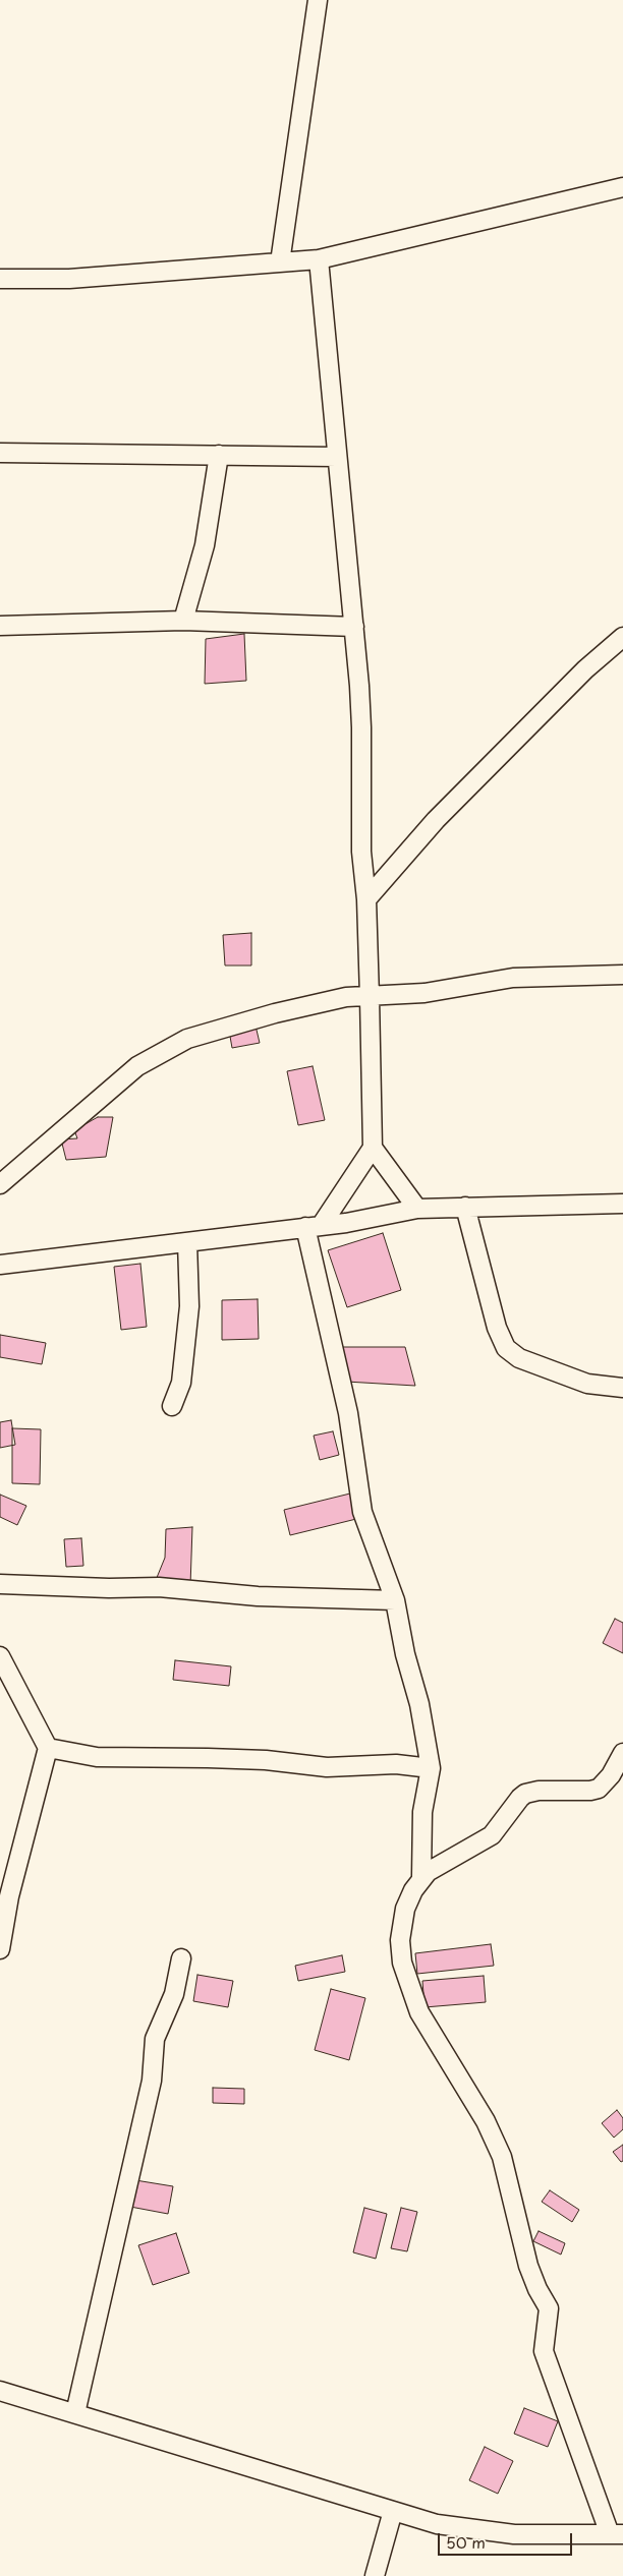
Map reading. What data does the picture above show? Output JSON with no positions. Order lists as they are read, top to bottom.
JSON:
{
  "scale_bar": "50 m"
}
